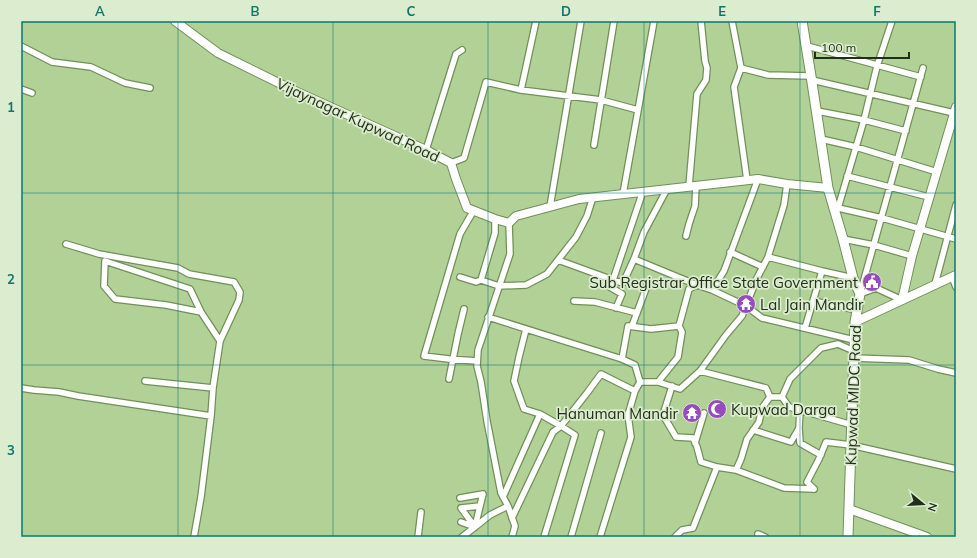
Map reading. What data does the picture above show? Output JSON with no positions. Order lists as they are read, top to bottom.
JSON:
{
  "streets": {
    "main road": ["Kupwad MIDC Road"],
    "street": ["Vijaynagar Kupwad Road"]
  },
  "places": {
    "public building": ["Sub Registrar Office State Government"],
    "temple": ["Lal Jain Mandir", "Hanuman Mandir"],
    "mosque": ["Kupwad Darga"]
  },
  "scale_bar": "100 m",
  "north": "right",
  "grid": {
    "columns": [
      "A",
      "B",
      "C",
      "D",
      "E",
      "F"
    ],
    "rows": ["1", "2", "3"]
  }
}
